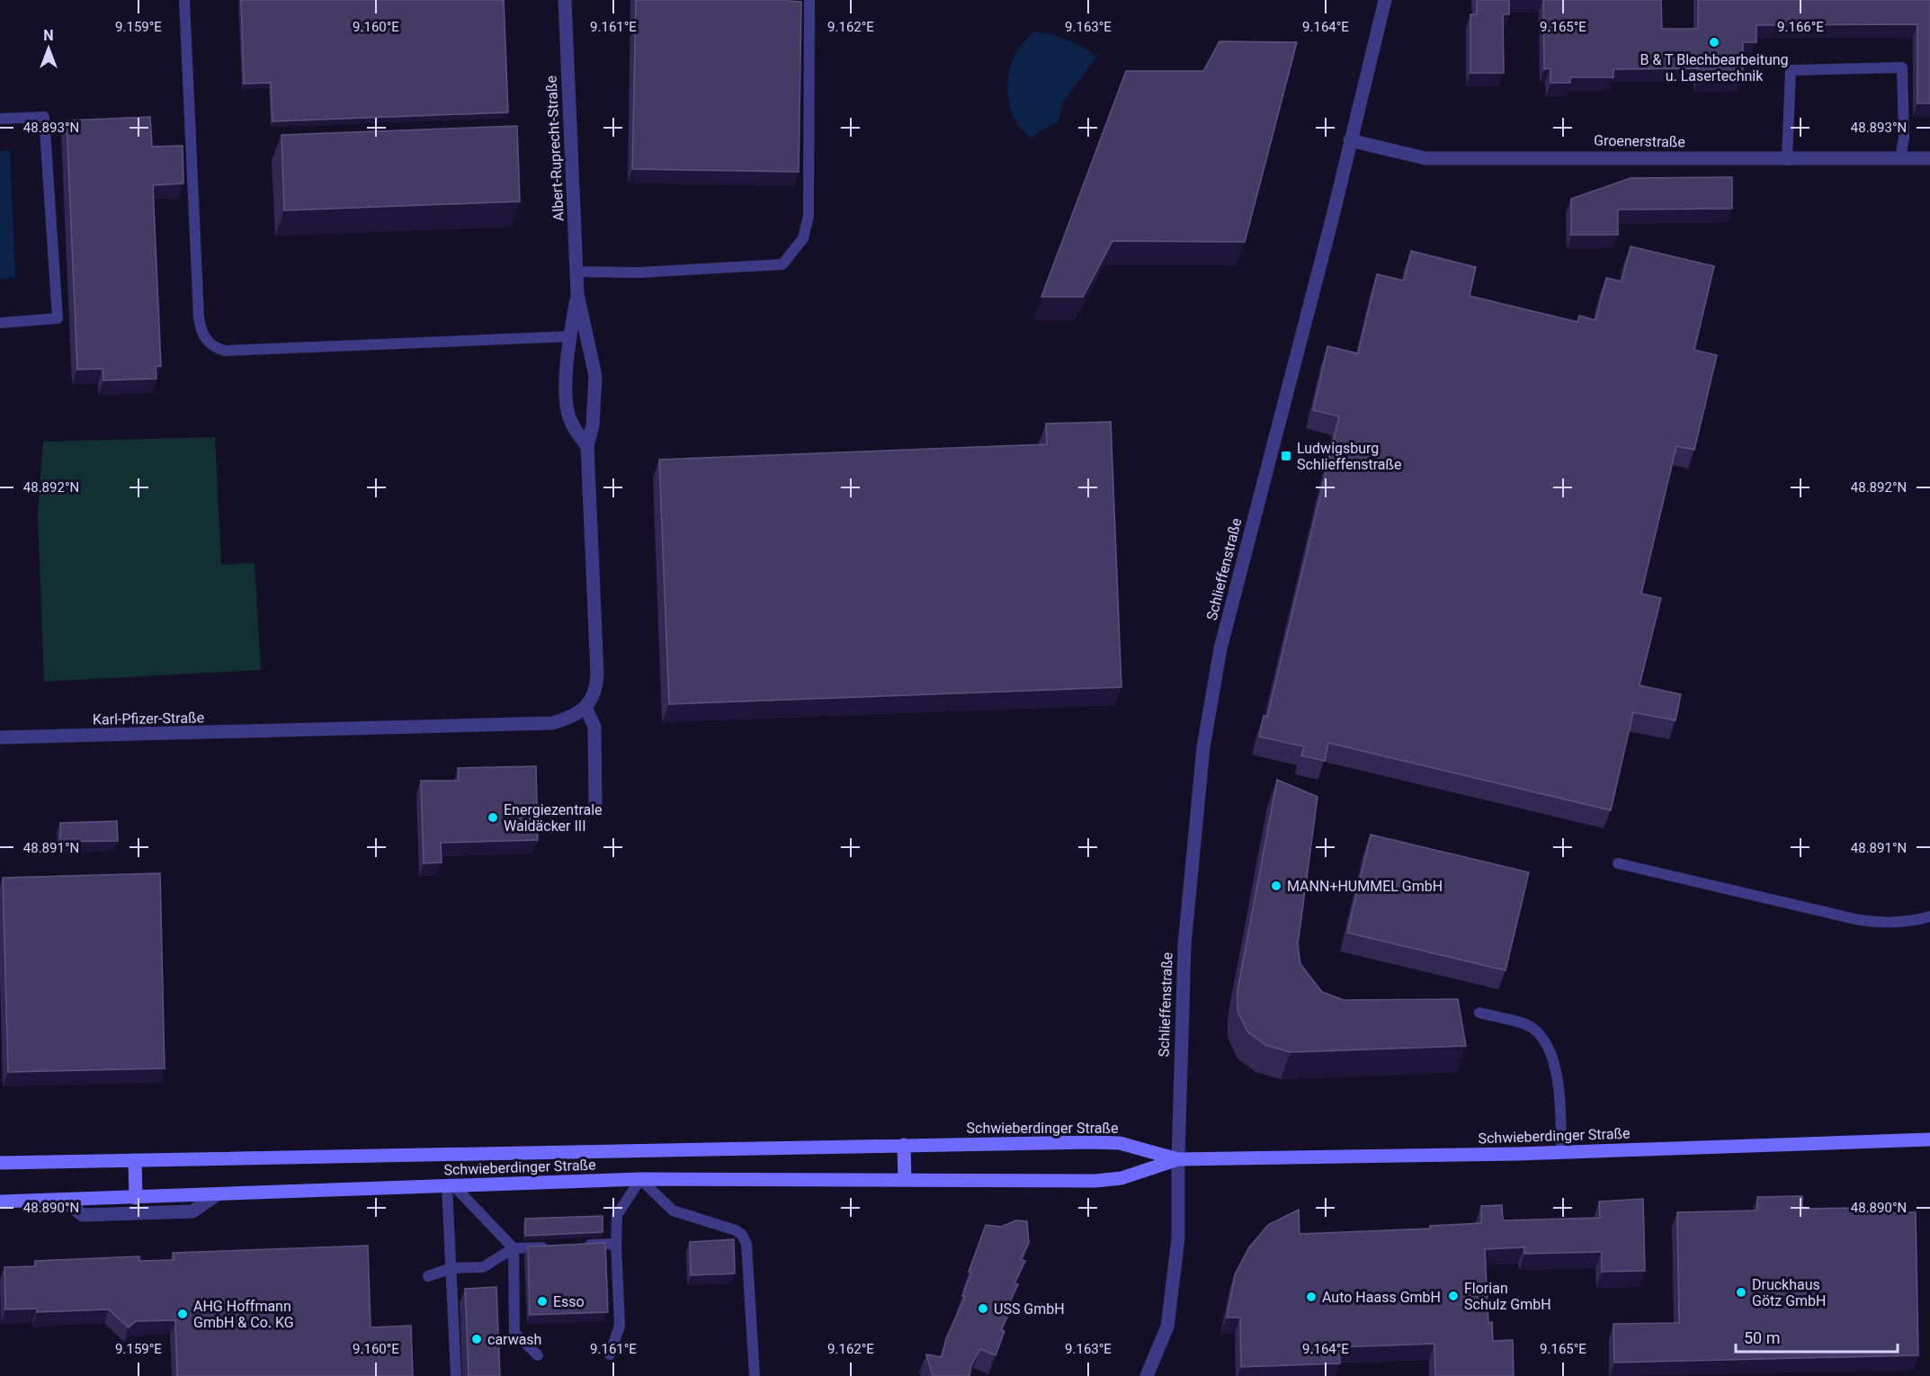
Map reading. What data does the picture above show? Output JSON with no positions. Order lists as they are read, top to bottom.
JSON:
{
  "streets": {
    "main road": ["Schwieberdinger Straße"],
    "street": [
      "Groenerstraße",
      "Albert-Ruprecht-Straße",
      "Schlieffenstraße",
      "Karl-Pfizer-Straße"
    ]
  },
  "crossings": [
    ["Groenerstraße", "Schlieffenstraße"],
    ["Schlieffenstraße", "Schwieberdinger Straße"]
  ],
  "places": {
    "other": [
      "B & T Blechbearbeitung u. Lasertechnik",
      "Energiezentrale Waldäcker III",
      "MANN+HUMMEL GmbH",
      "Druckhaus Götz GmbH",
      "Florian Schulz GmbH",
      "Auto Haass GmbH",
      "Esso",
      "USS GmbH",
      "AHG Hoffmann GmbH & Co. KG",
      "carwash"
    ],
    "transit": ["Ludwigsburg Schlieffenstraße"]
  },
  "scale_bar": "50 m",
  "north": "top",
  "coordinates": [
    "9.159°E",
    "9.160°E",
    "9.161°E",
    "9.162°E",
    "9.163°E",
    "9.164°E",
    "9.165°E",
    "9.166°E",
    "48.893°N",
    "48.892°N",
    "48.891°N",
    "48.890°N"
  ]
}
